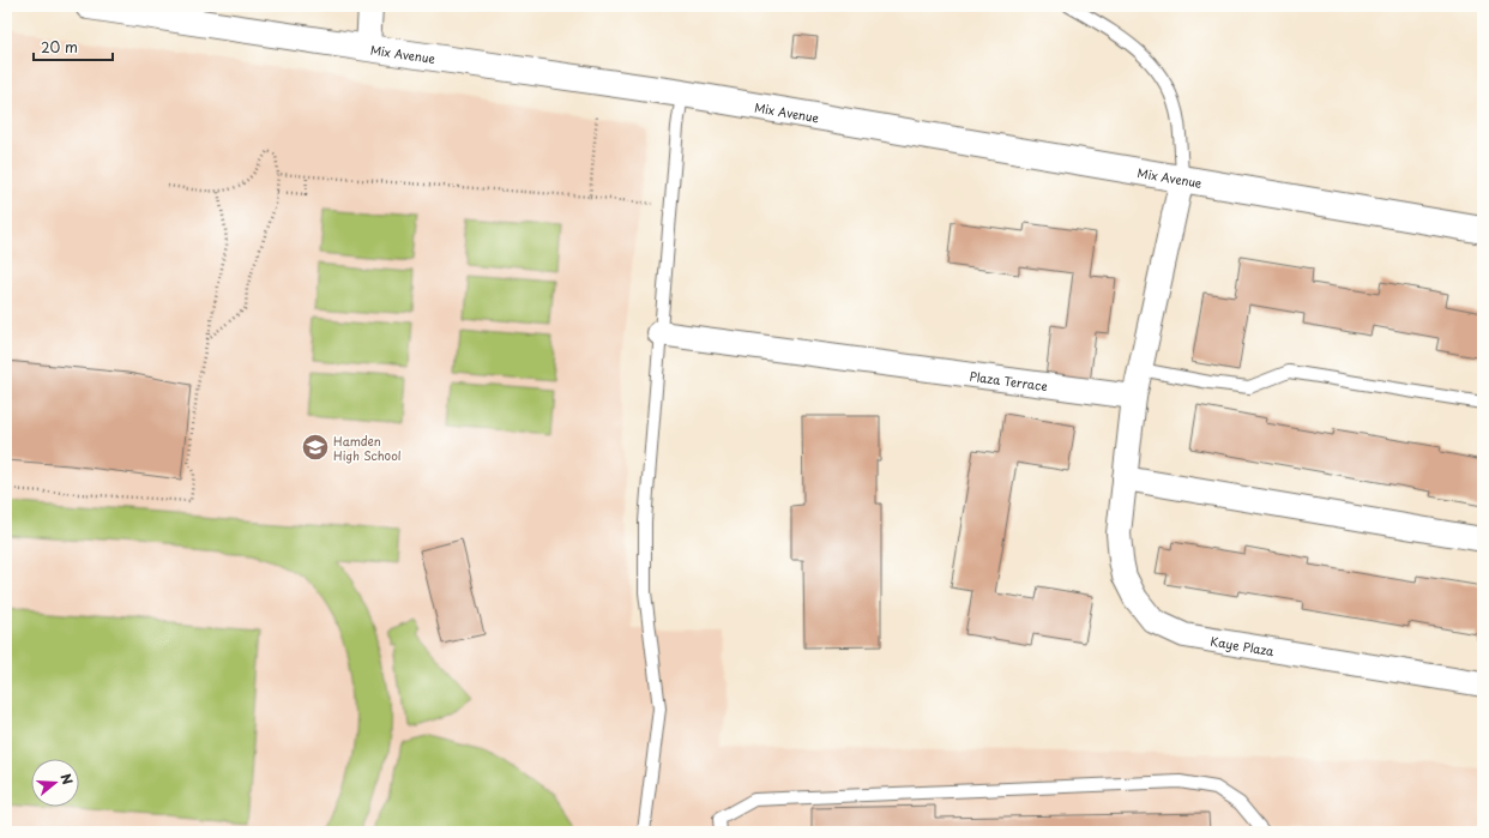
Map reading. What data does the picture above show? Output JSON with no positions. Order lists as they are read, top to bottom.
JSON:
{
  "streets": {
    "street": ["Mix Avenue", "Plaza Terrace", "Kaye Plaza"]
  },
  "crossings": [
    ["Plaza Terrace", "Kaye Plaza"]
  ],
  "places": {
    "school or university": ["Hamden High School"]
  },
  "scale_bar": "20 m",
  "north": "right"
}
